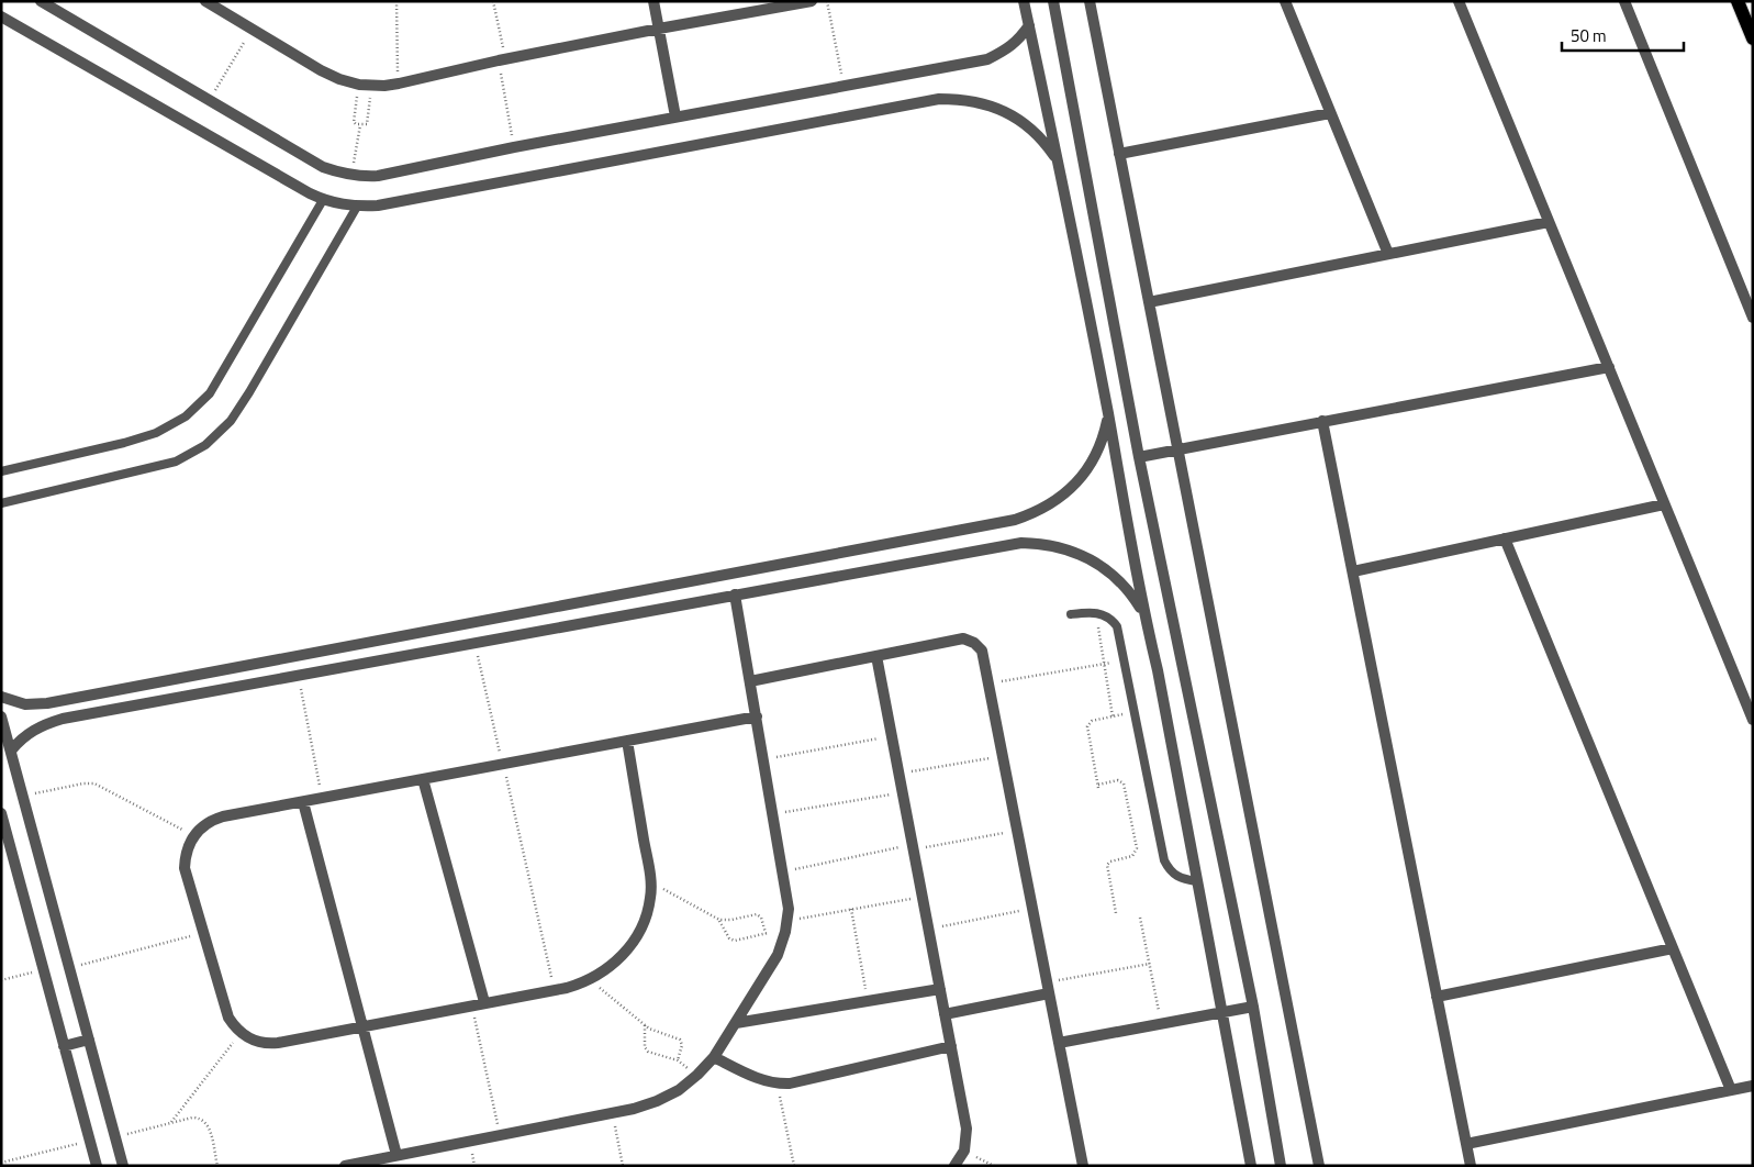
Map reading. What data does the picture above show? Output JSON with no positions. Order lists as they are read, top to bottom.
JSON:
{
  "scale_bar": "50 m"
}
